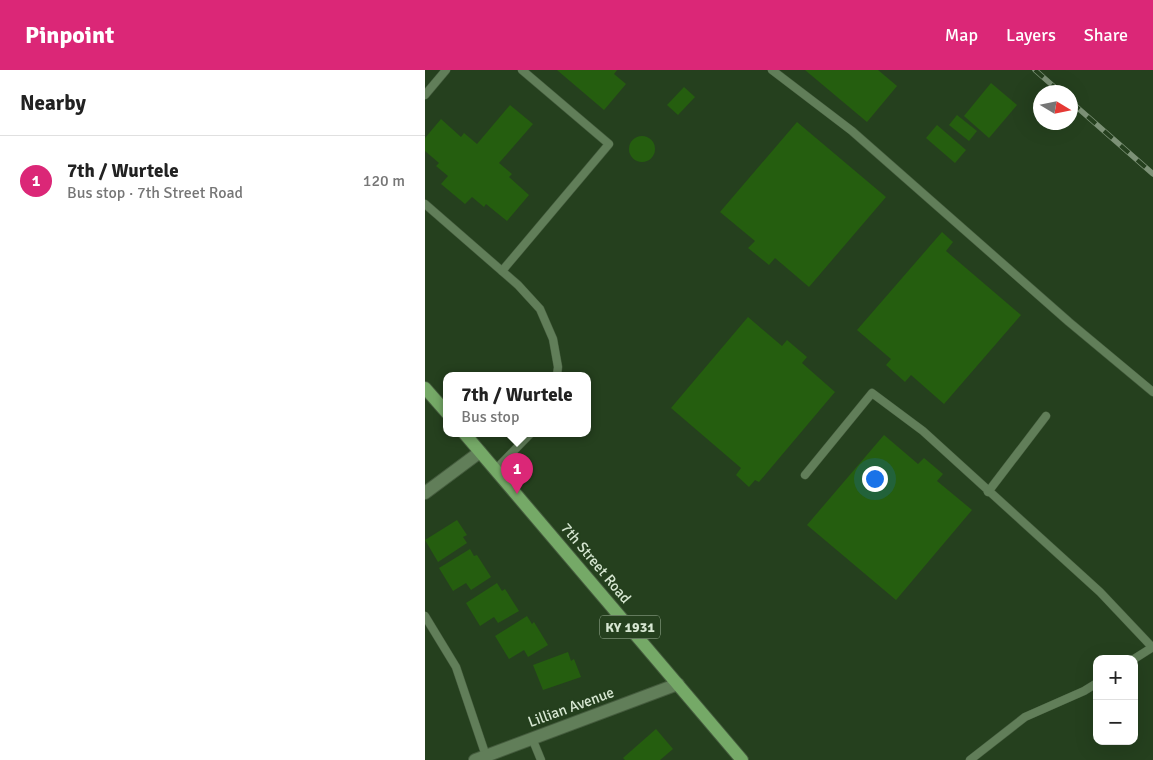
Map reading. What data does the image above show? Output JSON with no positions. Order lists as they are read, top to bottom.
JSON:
{
  "streets": {
    "main road": ["7th Street Road", "KY 1931"],
    "street": ["Lillian Avenue"]
  },
  "crossings": [
    ["7th Street Road", "Lillian Avenue"]
  ],
  "north": "right",
  "page": {
    "header": "Pinpoint",
    "nav": ["Map", "Layers", "Share"],
    "heading": "Nearby",
    "list": [
      {
        "mark": "1",
        "name": "7th / Wurtele",
        "note": "Bus stop · 7th Street Road",
        "value": "120 m"
      }
    ],
    "popup": ["7th / Wurtele", "Bus stop"],
    "pins": "1",
    "map_buttons": ["+", "−"]
  }
}
